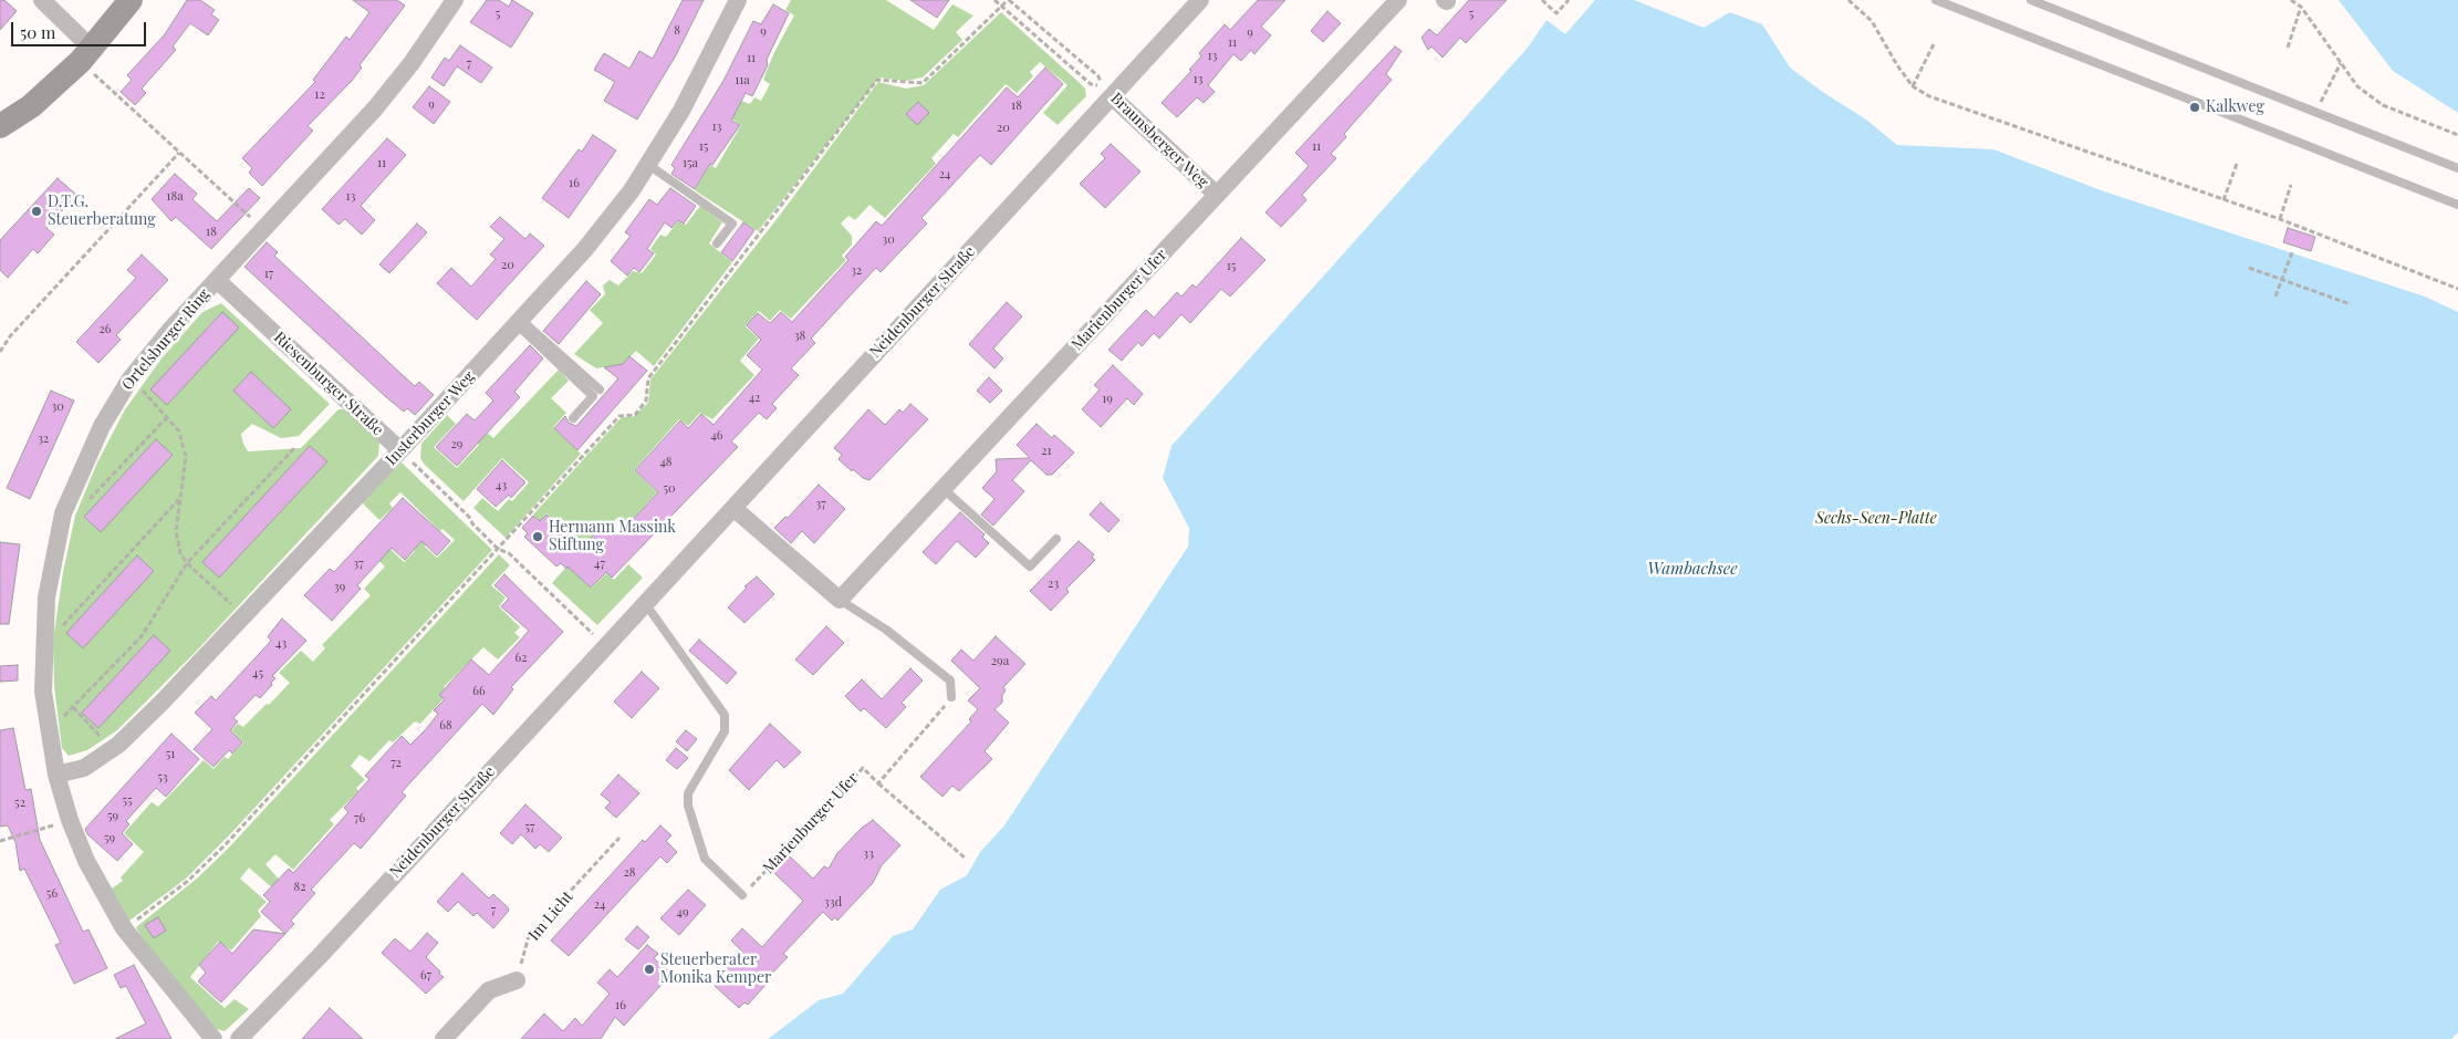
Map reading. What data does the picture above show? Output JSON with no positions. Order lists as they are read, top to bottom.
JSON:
{
  "streets": {
    "street": [
      "Braunsberger Weg",
      "Marienburger Ufer",
      "Neidenburger Straße",
      "Ortelsburger Ring",
      "Riesenburger Straße",
      "Insterburger Weg"
    ],
    "path": ["Im Licht"]
  },
  "crossings": [
    ["Braunsberger Weg", "Marienburger Ufer"],
    ["Braunsberger Weg", "Neidenburger Straße"],
    ["Ortelsburger Ring", "Riesenburger Straße"],
    ["Ortelsburger Ring", "Insterburger Weg"],
    ["Riesenburger Straße", "Insterburger Weg"]
  ],
  "water": ["Wambachsee"],
  "parks": ["Sechs-Seen-Platte"],
  "places": [
    "Kalkweg",
    "D.T.G. Steuerberatung",
    "Hermann Massink Stiftung",
    "Steuerberater Monika Kemper"
  ],
  "house_numbers": [
    "5",
    "5",
    "8",
    "9",
    "9",
    "11",
    "13",
    "11",
    "7",
    "13",
    "11a",
    "12",
    "9",
    "18",
    "13",
    "20",
    "15",
    "11",
    "11",
    "15a",
    "24",
    "16",
    "18a",
    "13",
    "18",
    "30",
    "20",
    "15",
    "32",
    "17",
    "26",
    "38",
    "42",
    "19",
    "30",
    "46",
    "32",
    "29",
    "21",
    "48",
    "43",
    "50",
    "37",
    "37",
    "47",
    "23",
    "39",
    "43",
    "62",
    "29a",
    "45",
    "66",
    "68",
    "51",
    "72",
    "53",
    "55",
    "52",
    "59",
    "76",
    "57",
    "59",
    "33",
    "28",
    "82",
    "56",
    "33d",
    "24",
    "7",
    "49",
    "67",
    "16"
  ],
  "scale_bar": "50 m"
}
